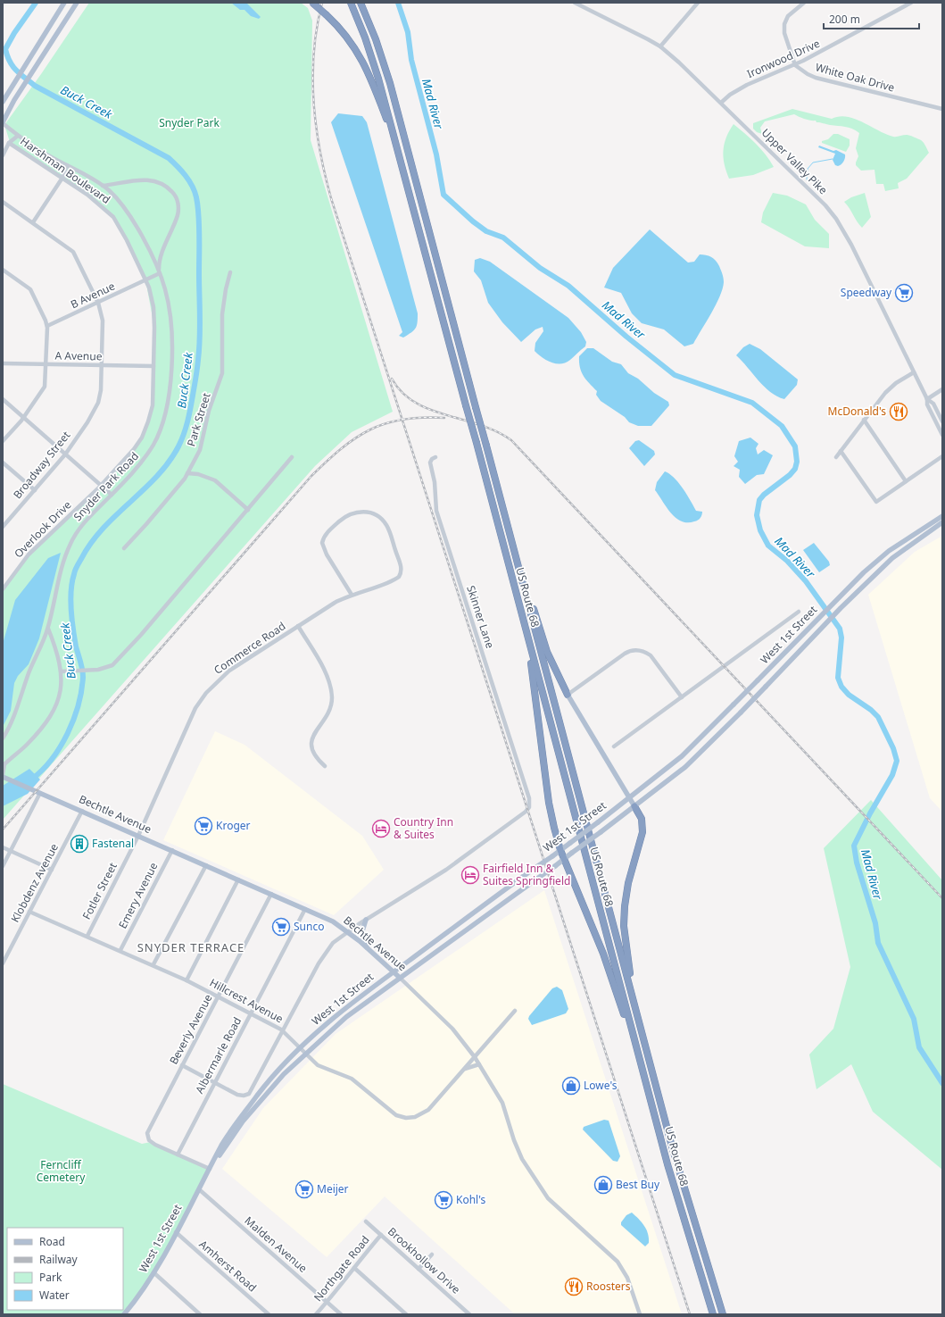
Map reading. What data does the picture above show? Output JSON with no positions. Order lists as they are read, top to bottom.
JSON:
{
  "streets": {
    "highway": ["US Route 68"],
    "main road": ["West 1st Street", "Bechtle Avenue"],
    "street": [
      "Ironwood Drive",
      "White Oak Drive",
      "Upper Valley Pike",
      "Harshman Boulevard",
      "B Avenue",
      "A Avenue",
      "Park Street",
      "Broadway Street",
      "Snyder Park Road",
      "Overlook Drive",
      "Skinner Lane",
      "Commerce Road",
      "Klobdenz Avenue",
      "Fotler Street",
      "Emery Avenue",
      "Hillcrest Avenue",
      "Beverly Avenue",
      "Albermarle Road",
      "Malden Avenue",
      "Brookhollow Drive",
      "Amherst Road",
      "Northgate Road"
    ]
  },
  "crossings": [
    ["Ironwood Drive", "White Oak Drive"],
    ["Ironwood Drive", "Upper Valley Pike"],
    ["Harshman Boulevard", "B Avenue"],
    ["Harshman Boulevard", "A Avenue"],
    ["Harshman Boulevard", "Overlook Drive"],
    ["B Avenue", "Broadway Street"],
    ["B Avenue", "Snyder Park Road"],
    ["A Avenue", "Broadway Street"],
    ["West 1st Street", "Bechtle Avenue"],
    ["West 1st Street", "Hillcrest Avenue"],
    ["West 1st Street", "Malden Avenue"],
    ["West 1st Street", "Amherst Road"],
    ["Commerce Road", "Bechtle Avenue"],
    ["Commerce Road", "Fotler Street"],
    ["Bechtle Avenue", "Klobdenz Avenue"],
    ["Bechtle Avenue", "Fotler Street"],
    ["Bechtle Avenue", "Emery Avenue"],
    ["Bechtle Avenue", "Hillcrest Avenue"],
    ["Bechtle Avenue", "Beverly Avenue"],
    ["Bechtle Avenue", "Albermarle Road"],
    ["Klobdenz Avenue", "Hillcrest Avenue"],
    ["Fotler Street", "Hillcrest Avenue"],
    ["Emery Avenue", "Hillcrest Avenue"],
    ["Hillcrest Avenue", "Beverly Avenue"],
    ["Hillcrest Avenue", "Albermarle Road"],
    ["Beverly Avenue", "Albermarle Road"],
    ["Malden Avenue", "Northgate Road"],
    ["Brookhollow Drive", "Northgate Road"]
  ],
  "districts": ["SNYDER TERRACE"],
  "water": ["Buck Creek", "Mad River"],
  "parks": ["Snyder Park", "Ferncliff Cemetery"],
  "places": {
    "supermarket": [
      "Speedway",
      "Kroger",
      "Sunco",
      "Meijer",
      "Kohl's"
    ],
    "restaurant": ["McDonald's", "Roosters"],
    "hotel": ["Country Inn & Suites", "Fairfield Inn & Suites Springfield"],
    "building": ["Fastenal"],
    "shop": ["Lowe's", "Best Buy"]
  },
  "legend": [
    "Road",
    "Railway",
    "Park",
    "Water"
  ],
  "scale_bar": "200 m"
}
